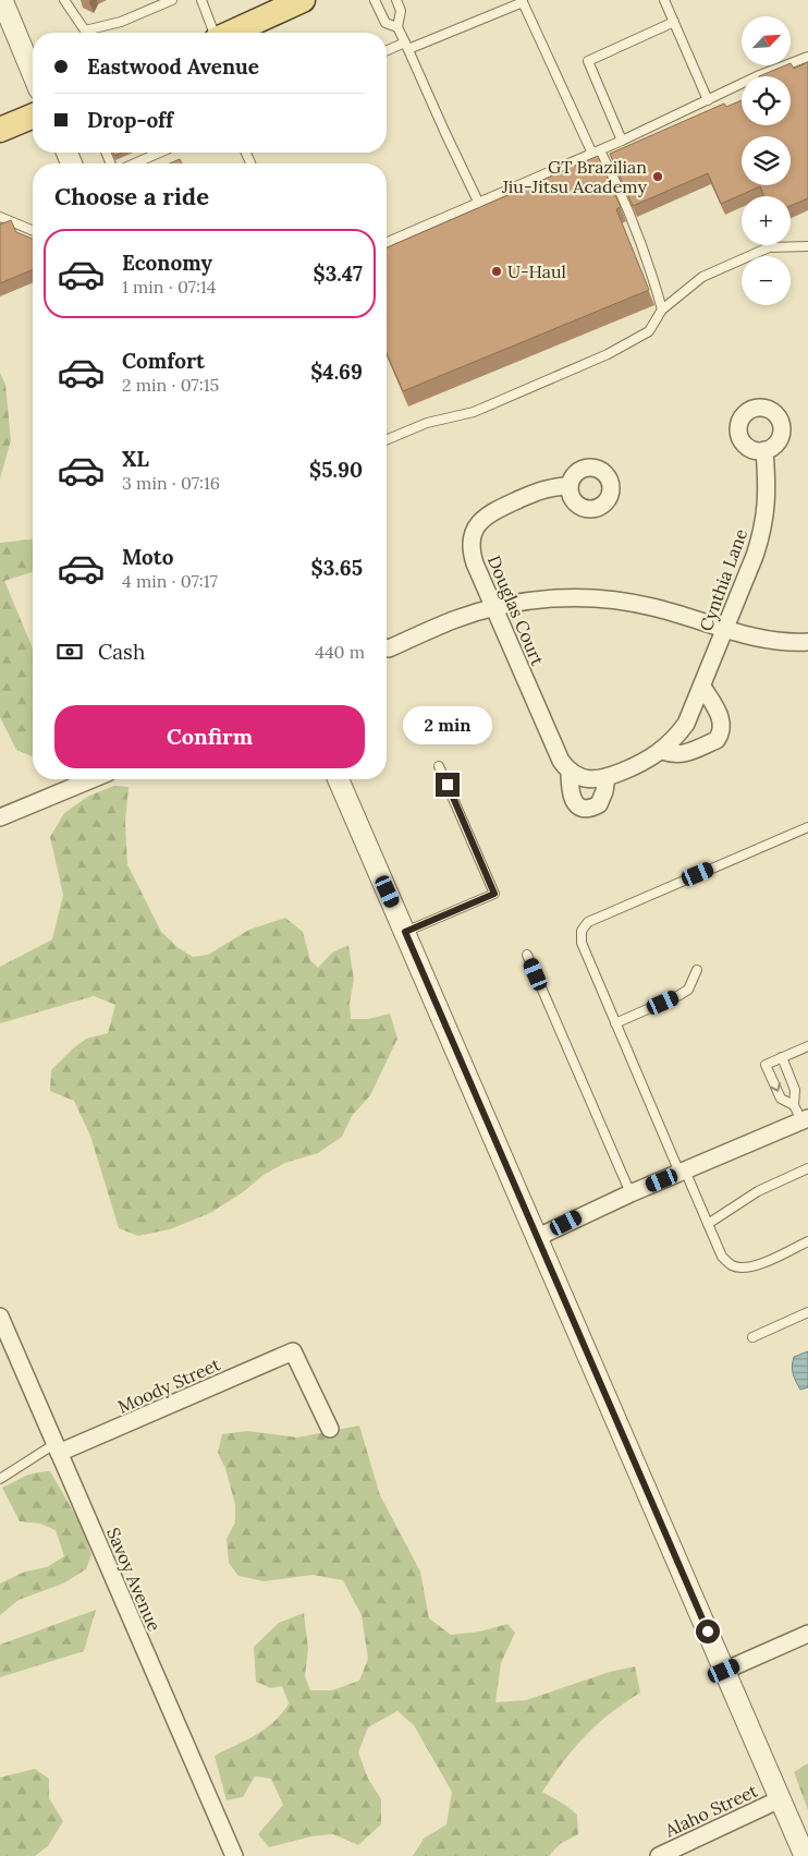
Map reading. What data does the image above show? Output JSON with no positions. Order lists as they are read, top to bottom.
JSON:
{
  "streets": {
    "street": [
      "Cynthia Lane",
      "Douglas Court",
      "Moody Street",
      "Savoy Avenue",
      "Alaho Street"
    ]
  },
  "crossings": [
    ["Cynthia Lane", "Douglas Court"],
    ["Moody Street", "Savoy Avenue"]
  ],
  "places": ["GT Brazilian Jiu-Jitsu Academy", "U-Haul"],
  "north": "top right",
  "page": {
    "map_buttons": ["+", "−"],
    "banner": ["Eastwood Avenue", "Drop-off"],
    "heading": "Choose a ride",
    "list": [
      {
        "name": "Economy",
        "note": "1 min · 07:14",
        "value": "$3.47"
      },
      {
        "name": "Comfort",
        "note": "2 min · 07:15",
        "value": "$4.69"
      },
      {
        "name": "XL",
        "note": "3 min · 07:16",
        "value": "$5.90"
      },
      {
        "name": "Moto",
        "note": "4 min · 07:17",
        "value": "$3.65"
      }
    ],
    "pay": ["Cash", "440 m"],
    "buttons": "Confirm",
    "bubble": "2 min"
  }
}
